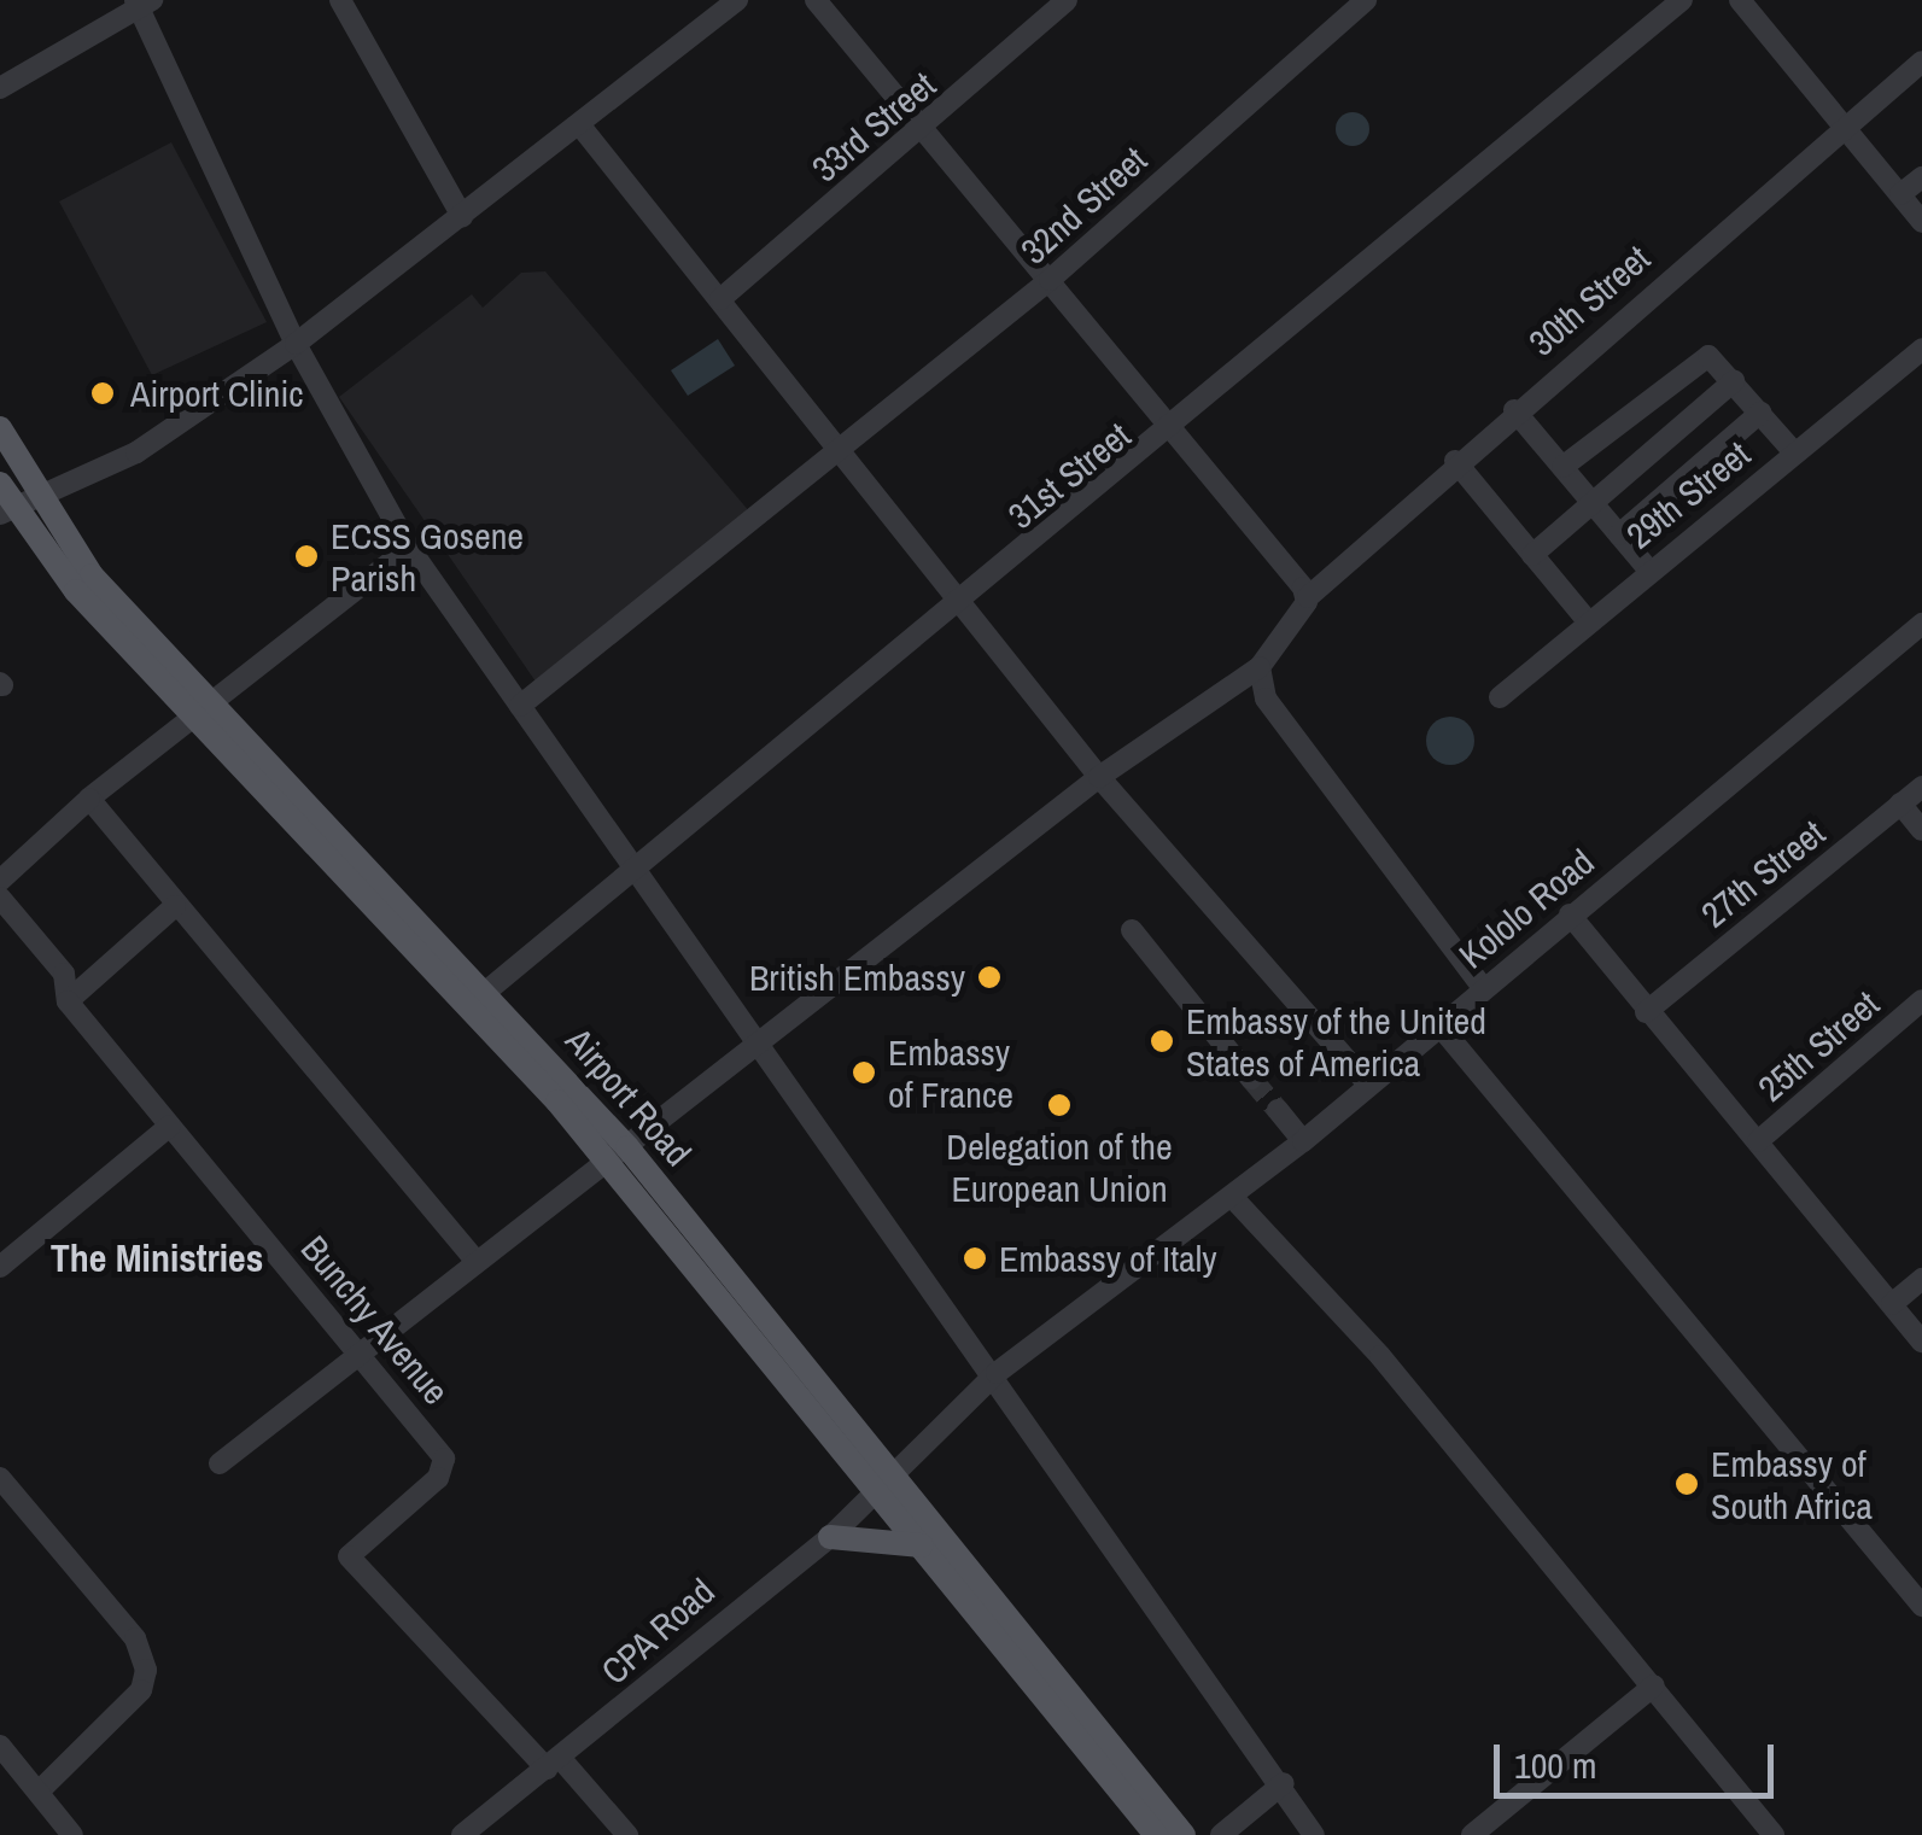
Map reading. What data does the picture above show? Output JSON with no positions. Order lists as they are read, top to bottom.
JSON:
{
  "streets": {
    "main road": ["Airport Road"],
    "street": [
      "33rd Street",
      "32nd Street",
      "30th Street",
      "31st Street",
      "29th Street",
      "27th Street",
      "Kololo Road",
      "25th Street",
      "Bunchy Avenue",
      "CPA Road"
    ]
  },
  "crossings": [
    ["31st Street", "Airport Road"],
    ["Kololo Road", "Airport Road"],
    ["Kololo Road", "CPA Road"],
    ["Airport Road", "CPA Road"],
    ["Bunchy Avenue", "CPA Road"]
  ],
  "districts": ["The Ministries"],
  "places": [
    "Airport Clinic",
    "ECSS Gosene Parish",
    "British Embassy",
    "Embassy of the United States of America",
    "Embassy of France",
    "Delegation of the European Union",
    "Embassy of Italy",
    "Embassy of South Africa"
  ],
  "scale_bar": "100 m"
}
